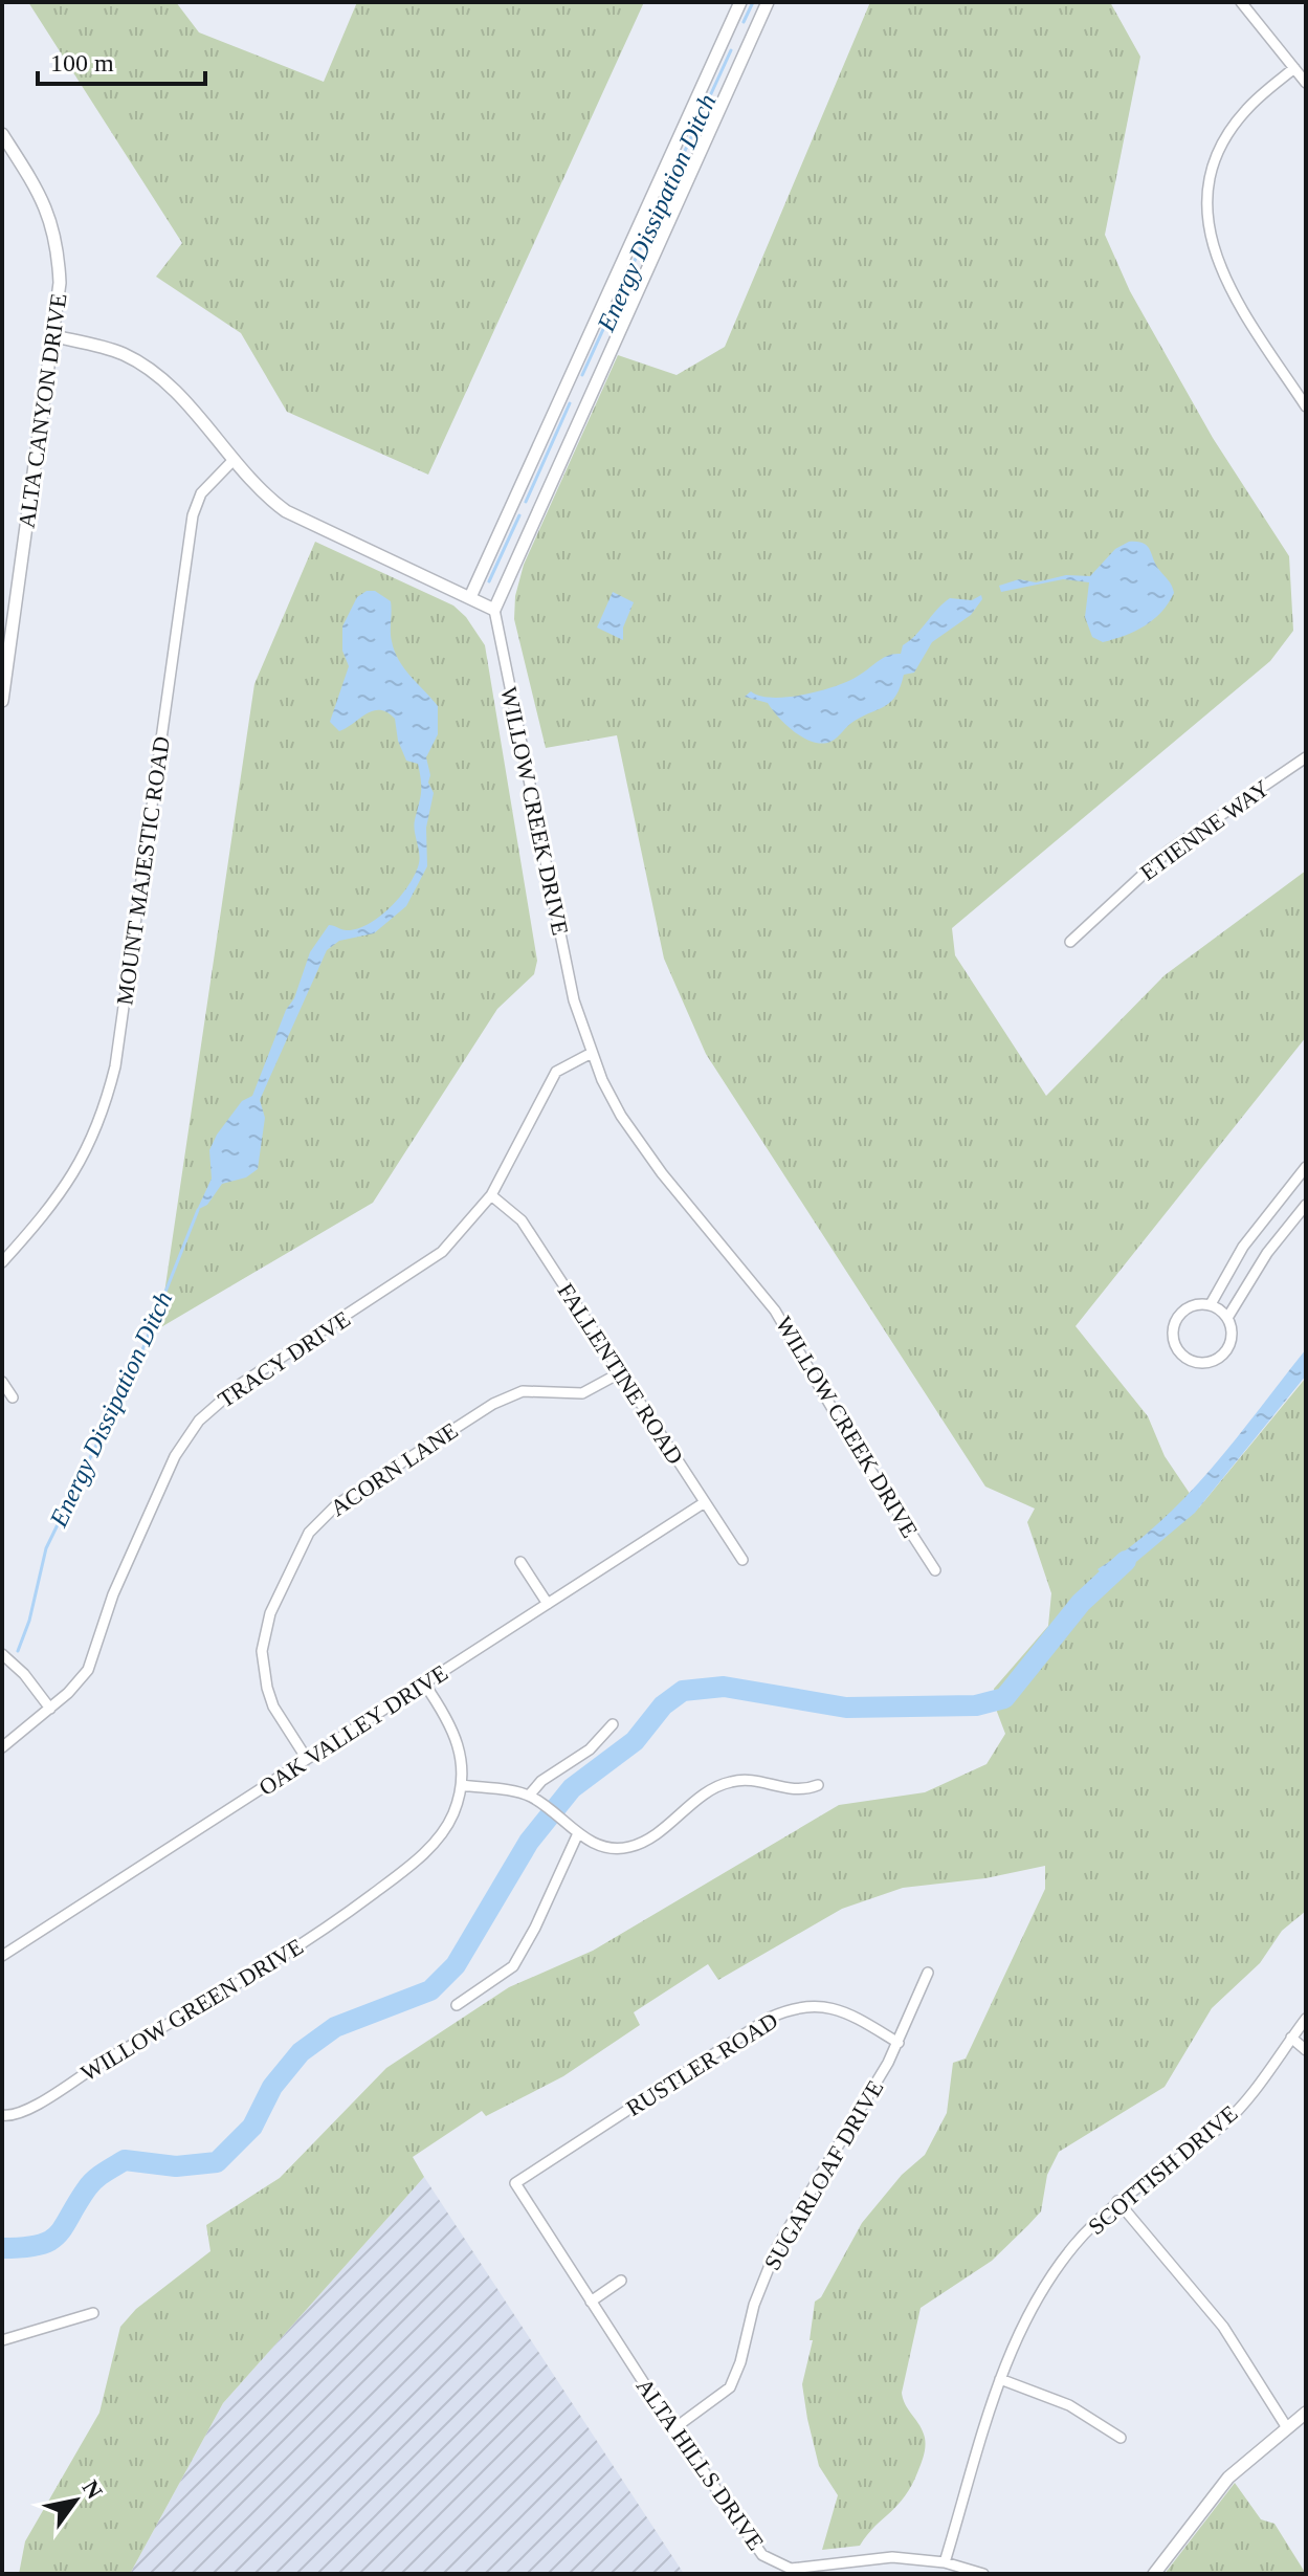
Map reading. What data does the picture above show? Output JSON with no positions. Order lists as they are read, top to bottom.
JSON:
{
  "streets": {
    "street": [
      "ALTA CANYON DRIVE",
      "WILLOW CREEK DRIVE",
      "ETIENNE WAY",
      "MOUNT MAJESTIC ROAD",
      "TRACY DRIVE",
      "FALLENTINE ROAD",
      "ACORN LANE",
      "OAK VALLEY DRIVE",
      "WILLOW GREEN DRIVE",
      "RUSTLER ROAD",
      "SCOTTISH DRIVE",
      "SUGARLOAF DRIVE",
      "ALTA HILLS DRIVE"
    ]
  },
  "crossings": [
    ["WILLOW CREEK DRIVE", "TRACY DRIVE"],
    ["TRACY DRIVE", "FALLENTINE ROAD"],
    ["FALLENTINE ROAD", "ACORN LANE"],
    ["FALLENTINE ROAD", "OAK VALLEY DRIVE"],
    ["ACORN LANE", "OAK VALLEY DRIVE"],
    ["OAK VALLEY DRIVE", "WILLOW GREEN DRIVE"],
    ["RUSTLER ROAD", "SUGARLOAF DRIVE"],
    ["RUSTLER ROAD", "ALTA HILLS DRIVE"],
    ["SCOTTISH DRIVE", "ALTA HILLS DRIVE"],
    ["SUGARLOAF DRIVE", "ALTA HILLS DRIVE"]
  ],
  "water": ["Energy Dissipation Ditch"],
  "scale_bar": "100 m",
  "north": "top right"
}
